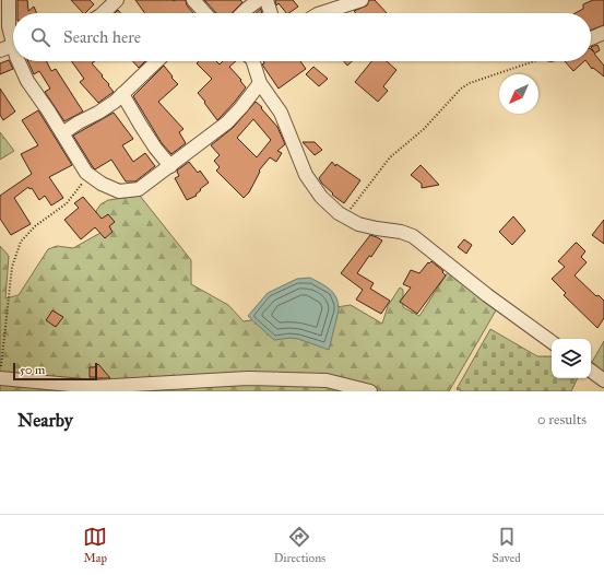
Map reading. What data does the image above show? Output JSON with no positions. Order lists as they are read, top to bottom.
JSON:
{
  "scale_bar": "50 m",
  "north": "bottom left",
  "page": {
    "search": "Search here",
    "scale": "50 m",
    "heading": ["Nearby", "0 results"],
    "nav": ["Map", "Directions", "Saved"]
  }
}
